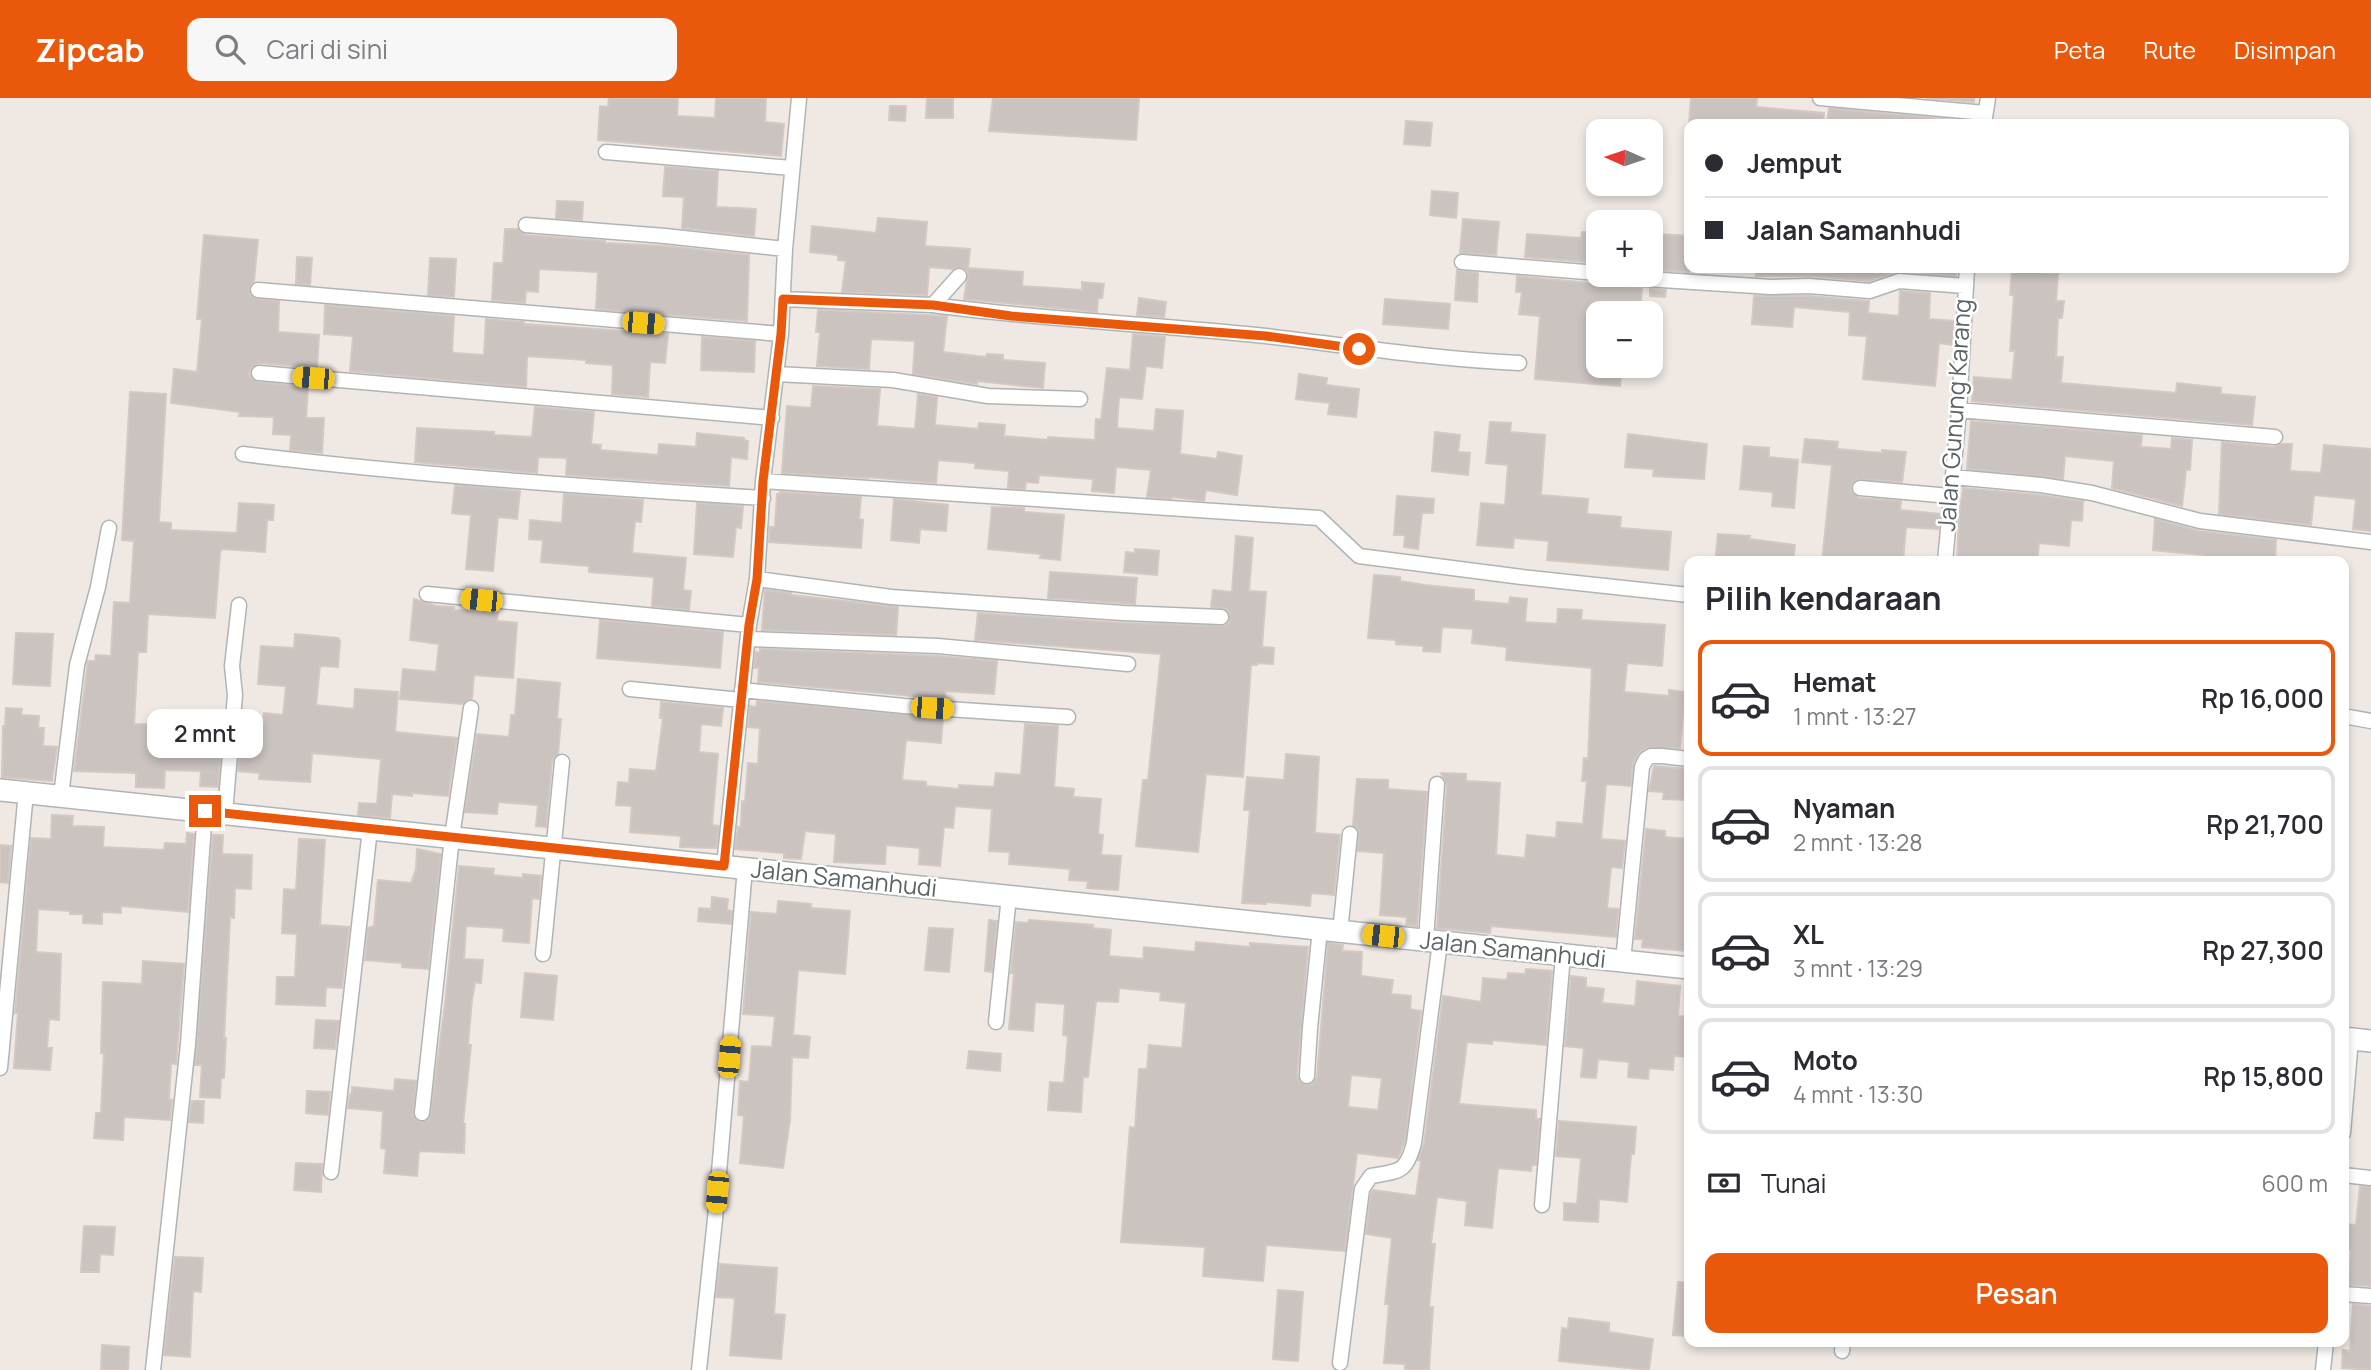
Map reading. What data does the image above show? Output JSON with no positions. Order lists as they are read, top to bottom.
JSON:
{
  "streets": {
    "street": ["Jalan Gunung Karang", "Jalan Samanhudi"]
  },
  "north": "left",
  "page": {
    "header": "Zipcab",
    "search": "Cari di sini",
    "nav": ["Peta", "Rute", "Disimpan"],
    "map_buttons": ["+", "−"],
    "banner": ["Jemput", "Jalan Samanhudi"],
    "heading": "Pilih kendaraan",
    "list": [
      {
        "name": "Hemat",
        "note": "1 mnt · 13:27",
        "value": "Rp 16,000"
      },
      {
        "name": "Nyaman",
        "note": "2 mnt · 13:28",
        "value": "Rp 21,700"
      },
      {
        "name": "XL",
        "note": "3 mnt · 13:29",
        "value": "Rp 27,300"
      },
      {
        "name": "Moto",
        "note": "4 mnt · 13:30",
        "value": "Rp 15,800"
      }
    ],
    "bubble": "2 mnt",
    "pay": ["Tunai", "600 m"],
    "buttons": "Pesan"
  }
}
